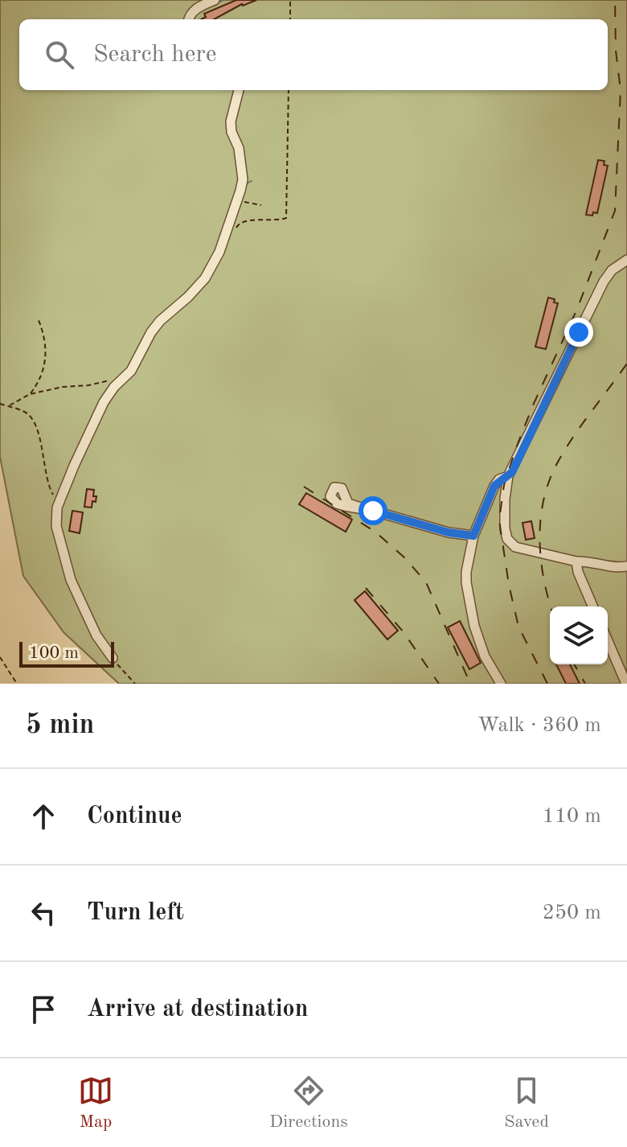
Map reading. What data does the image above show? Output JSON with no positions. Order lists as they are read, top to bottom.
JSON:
{
  "scale_bar": "100 m",
  "page": {
    "search": "Search here",
    "scale": "100 m",
    "heading": ["5 min", "Walk · 360 m"],
    "list": [
      ["Continue", "110 m"],
      ["Turn left", "250 m"],
      "Arrive at destination"
    ],
    "nav": ["Map", "Directions", "Saved"]
  }
}
